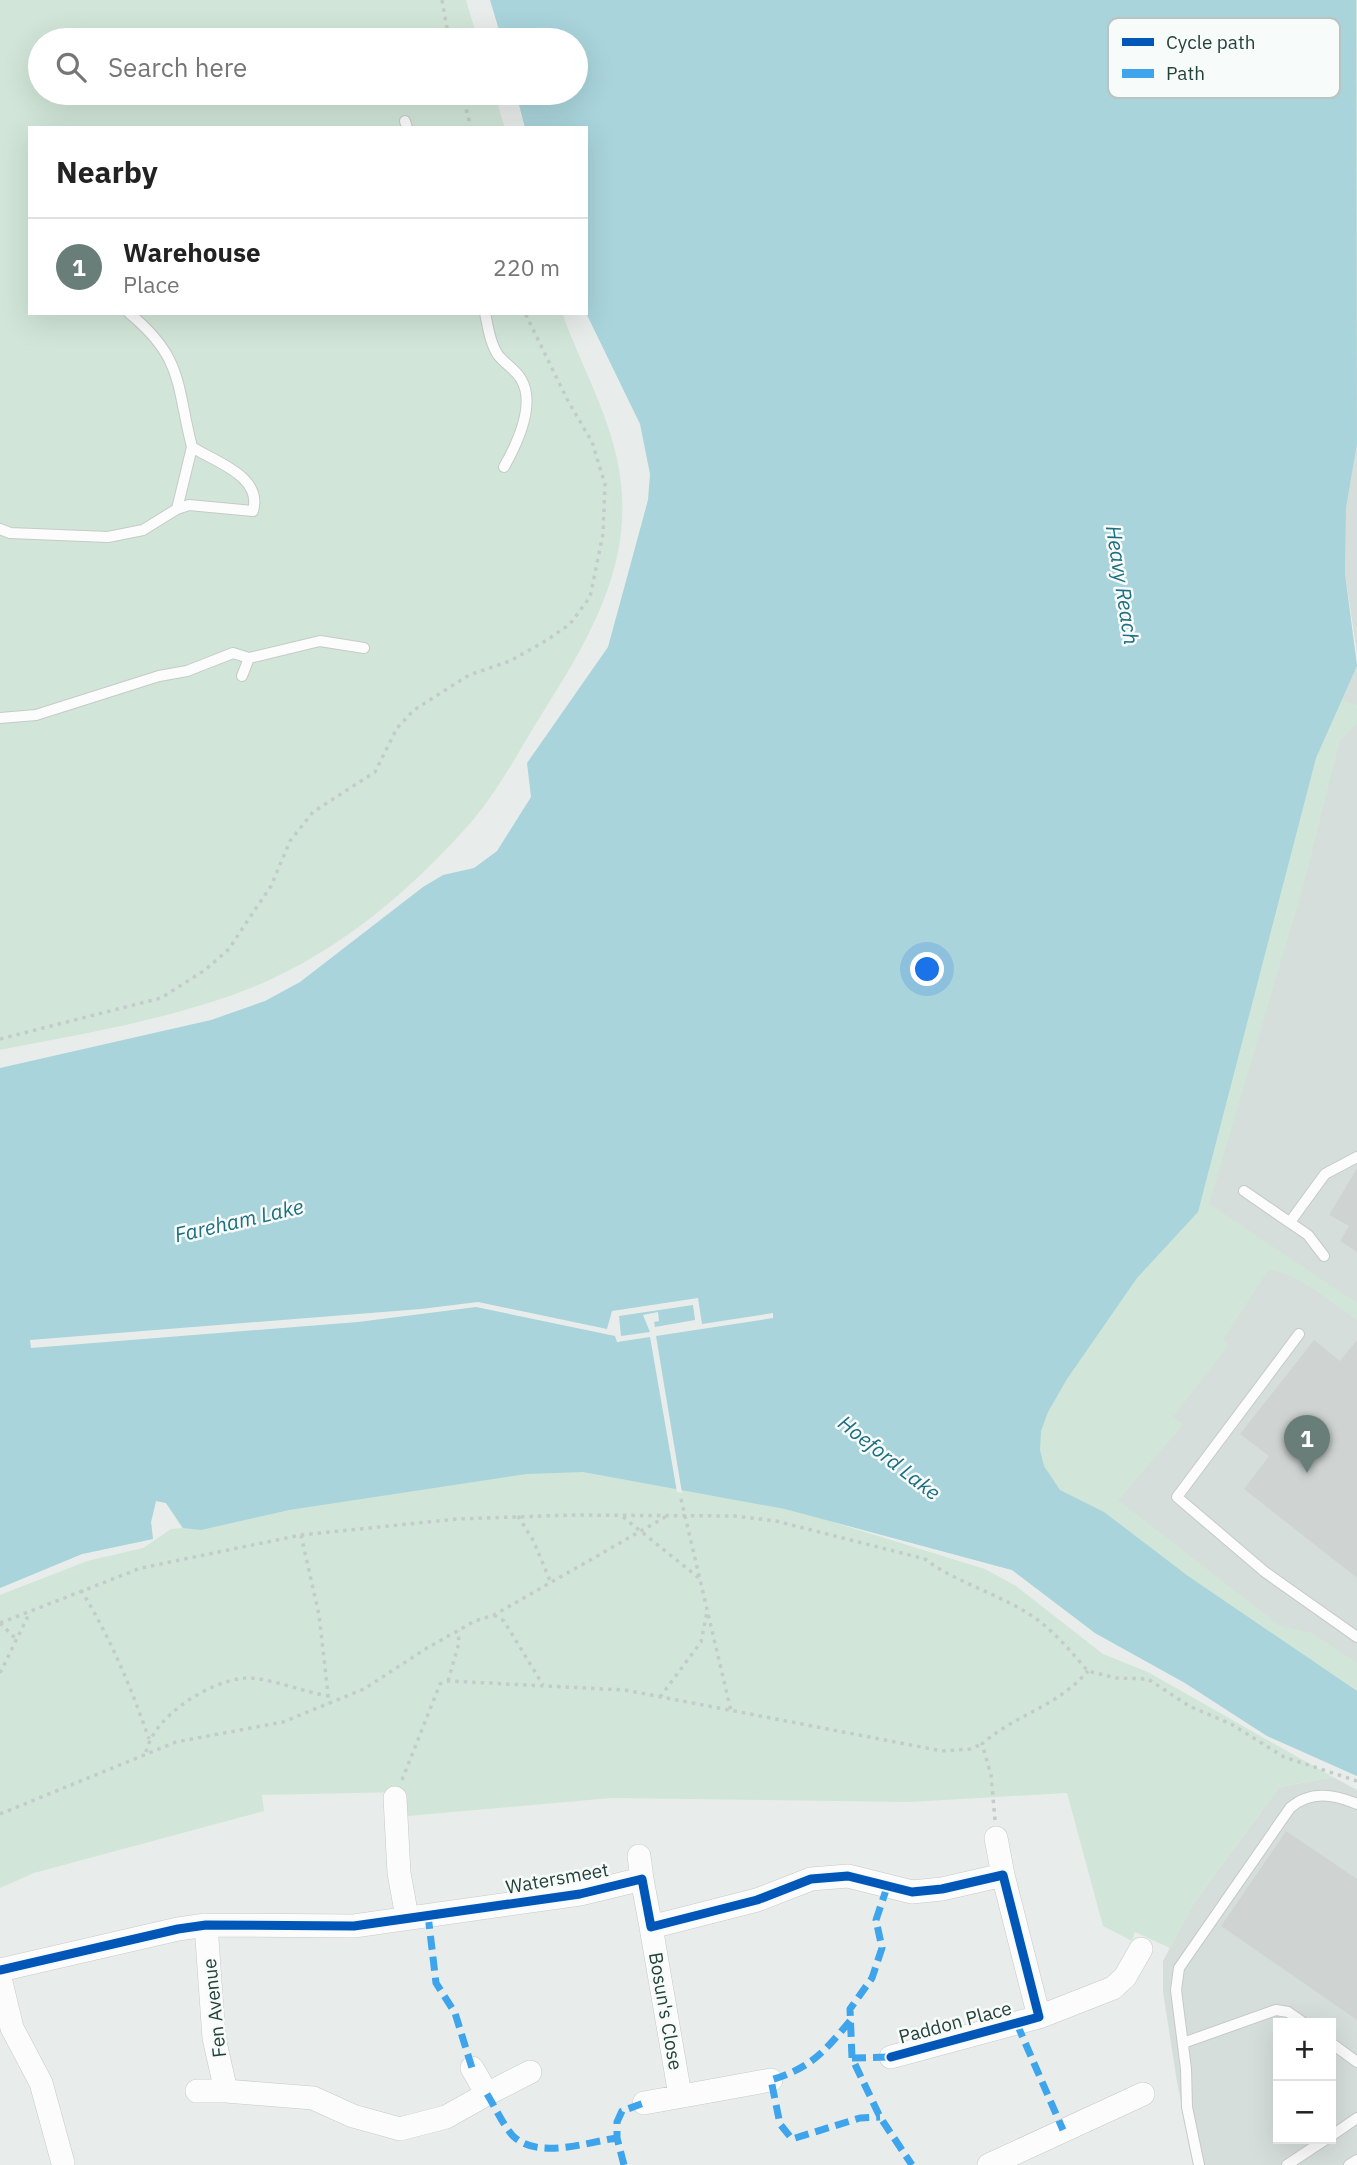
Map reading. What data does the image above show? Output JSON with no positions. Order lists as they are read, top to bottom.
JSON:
{
  "streets": {
    "street": [
      "Watersmeet",
      "Fen Avenue",
      "Bosun's Close",
      "Paddon Place"
    ]
  },
  "crossings": [
    ["Watersmeet", "Fen Avenue"]
  ],
  "water": ["Heavy Reach", "Fareham Lake", "Hoeford Lake"],
  "legend": ["Cycle path", "Path"],
  "page": {
    "search": "Search here",
    "heading": "Nearby",
    "list": [
      {
        "mark": "1",
        "name": "Warehouse",
        "note": "Place",
        "value": "220 m"
      }
    ],
    "pins": "1",
    "map_buttons": ["+", "−"]
  }
}
